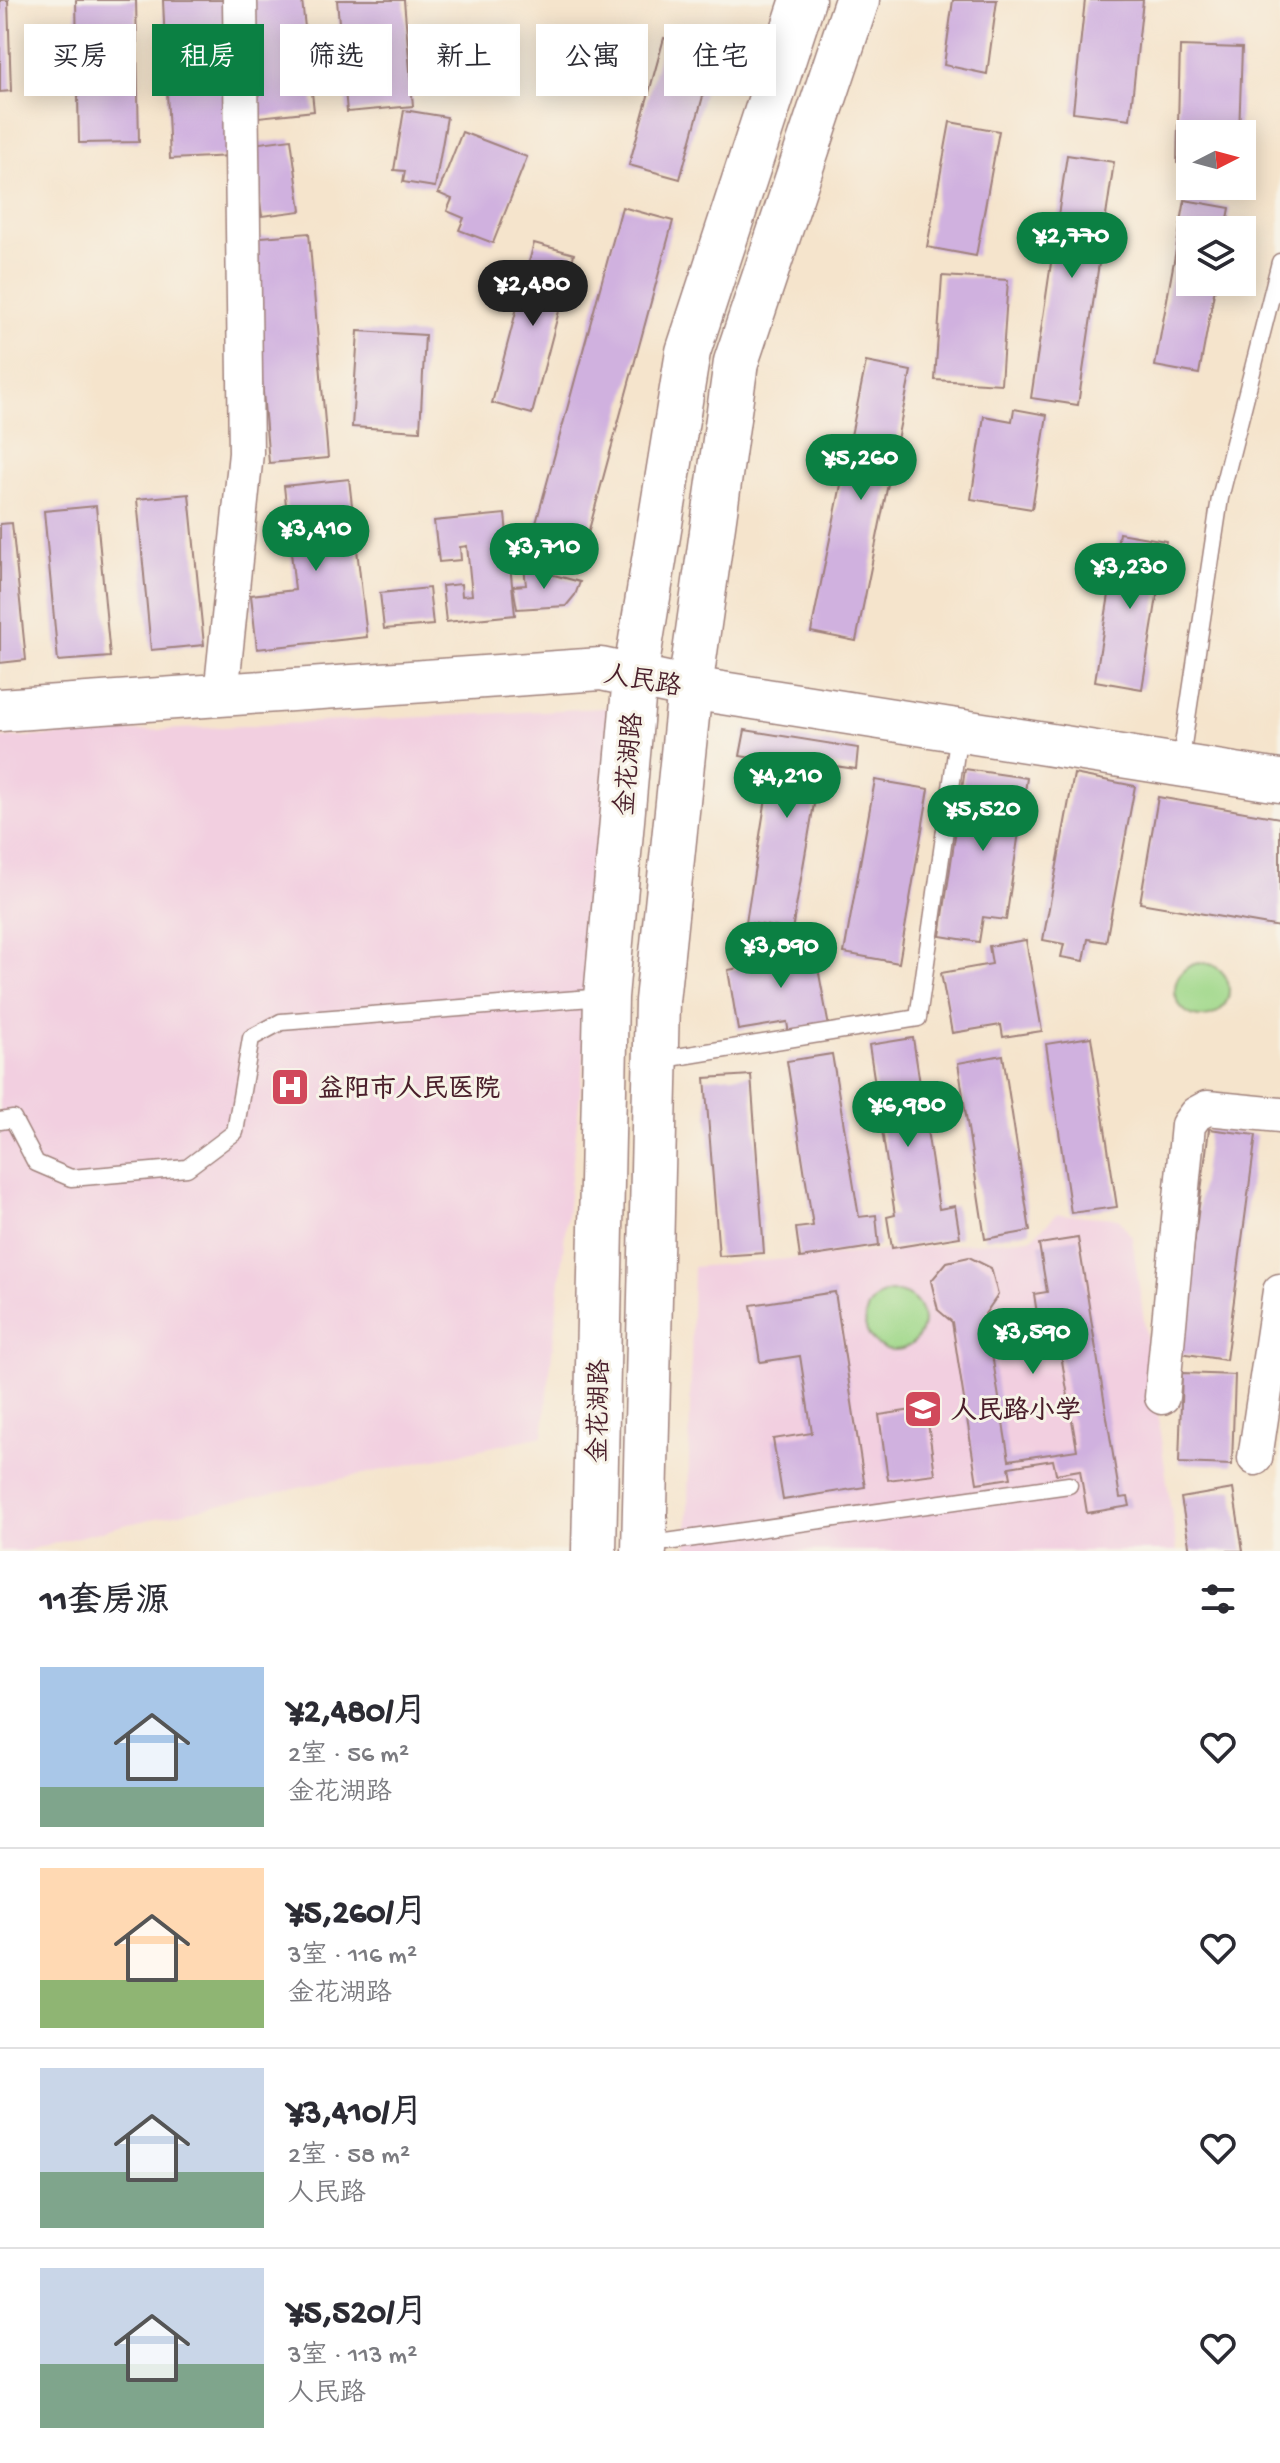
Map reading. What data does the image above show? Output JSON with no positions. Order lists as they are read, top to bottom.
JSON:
{
  "streets": {
    "main road": ["金花湖路"],
    "street": ["人民路"]
  },
  "crossings": [
    ["人民路", "金花湖路"]
  ],
  "places": {
    "hospital": ["益阳市人民医院"],
    "school or university": ["人民路小学"]
  },
  "north": "right",
  "page": {
    "chip": [
      "买房",
      "租房",
      "筛选",
      "新上",
      "公寓",
      "住宅"
    ],
    "price": [
      "¥2,770",
      "¥2,480",
      "¥5,260",
      "¥3,410",
      "¥3,710",
      "¥3,230",
      "¥4,210",
      "¥5,520",
      "¥3,890",
      "¥6,980",
      "¥3,590"
    ],
    "heading": "11套房源",
    "list": [
      {
        "name": "¥2,480/月",
        "note": "2室 · 56 m² · 金花湖路"
      },
      {
        "name": "¥5,260/月",
        "note": "3室 · 116 m² · 金花湖路"
      },
      {
        "name": "¥3,410/月",
        "note": "2室 · 58 m² · 人民路"
      },
      {
        "name": "¥5,520/月",
        "note": "3室 · 113 m² · 人民路"
      }
    ]
  }
}
